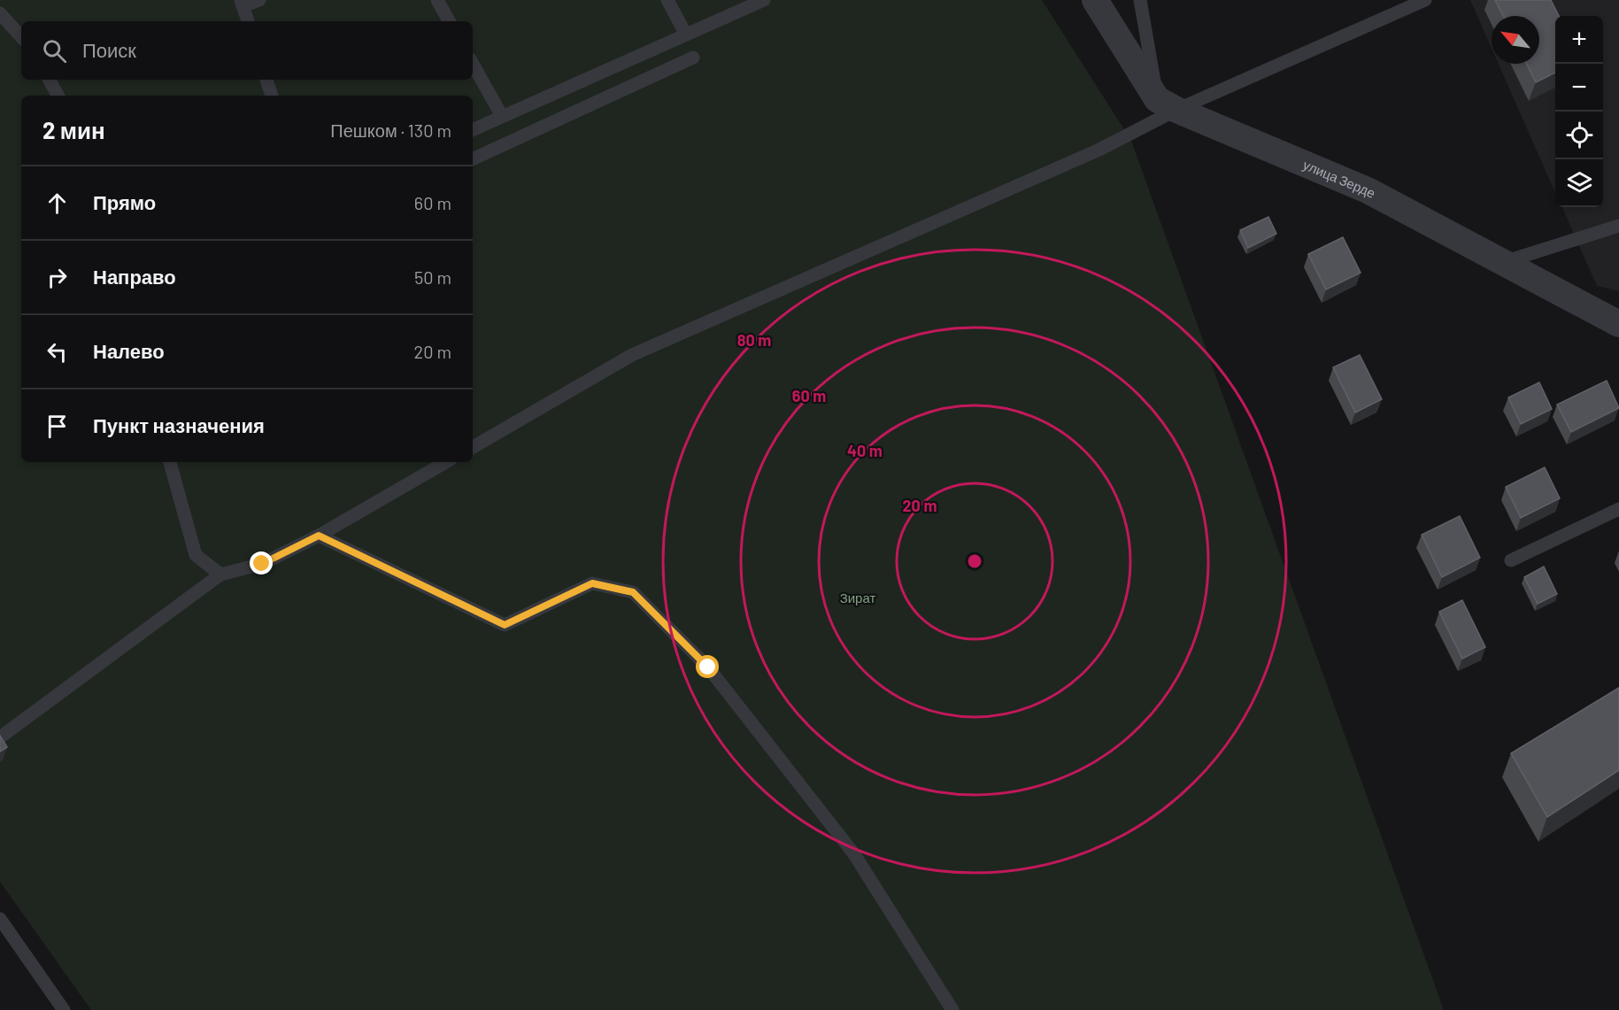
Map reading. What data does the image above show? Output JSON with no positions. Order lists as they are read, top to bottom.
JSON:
{
  "streets": {
    "street": ["улица Зерде"]
  },
  "parks": ["Зират"],
  "north": "top left",
  "page": {
    "map_buttons": ["+", "−"],
    "search": "Поиск",
    "heading": ["2 мин", "Пешком · 130 m"],
    "list": [
      ["Прямо", "60 m"],
      ["Направо", "50 m"],
      ["Налево", "20 m"],
      "Пункт назначения"
    ]
  },
  "rings": [
    "80 m",
    "60 m",
    "40 m",
    "20 m"
  ]
}
